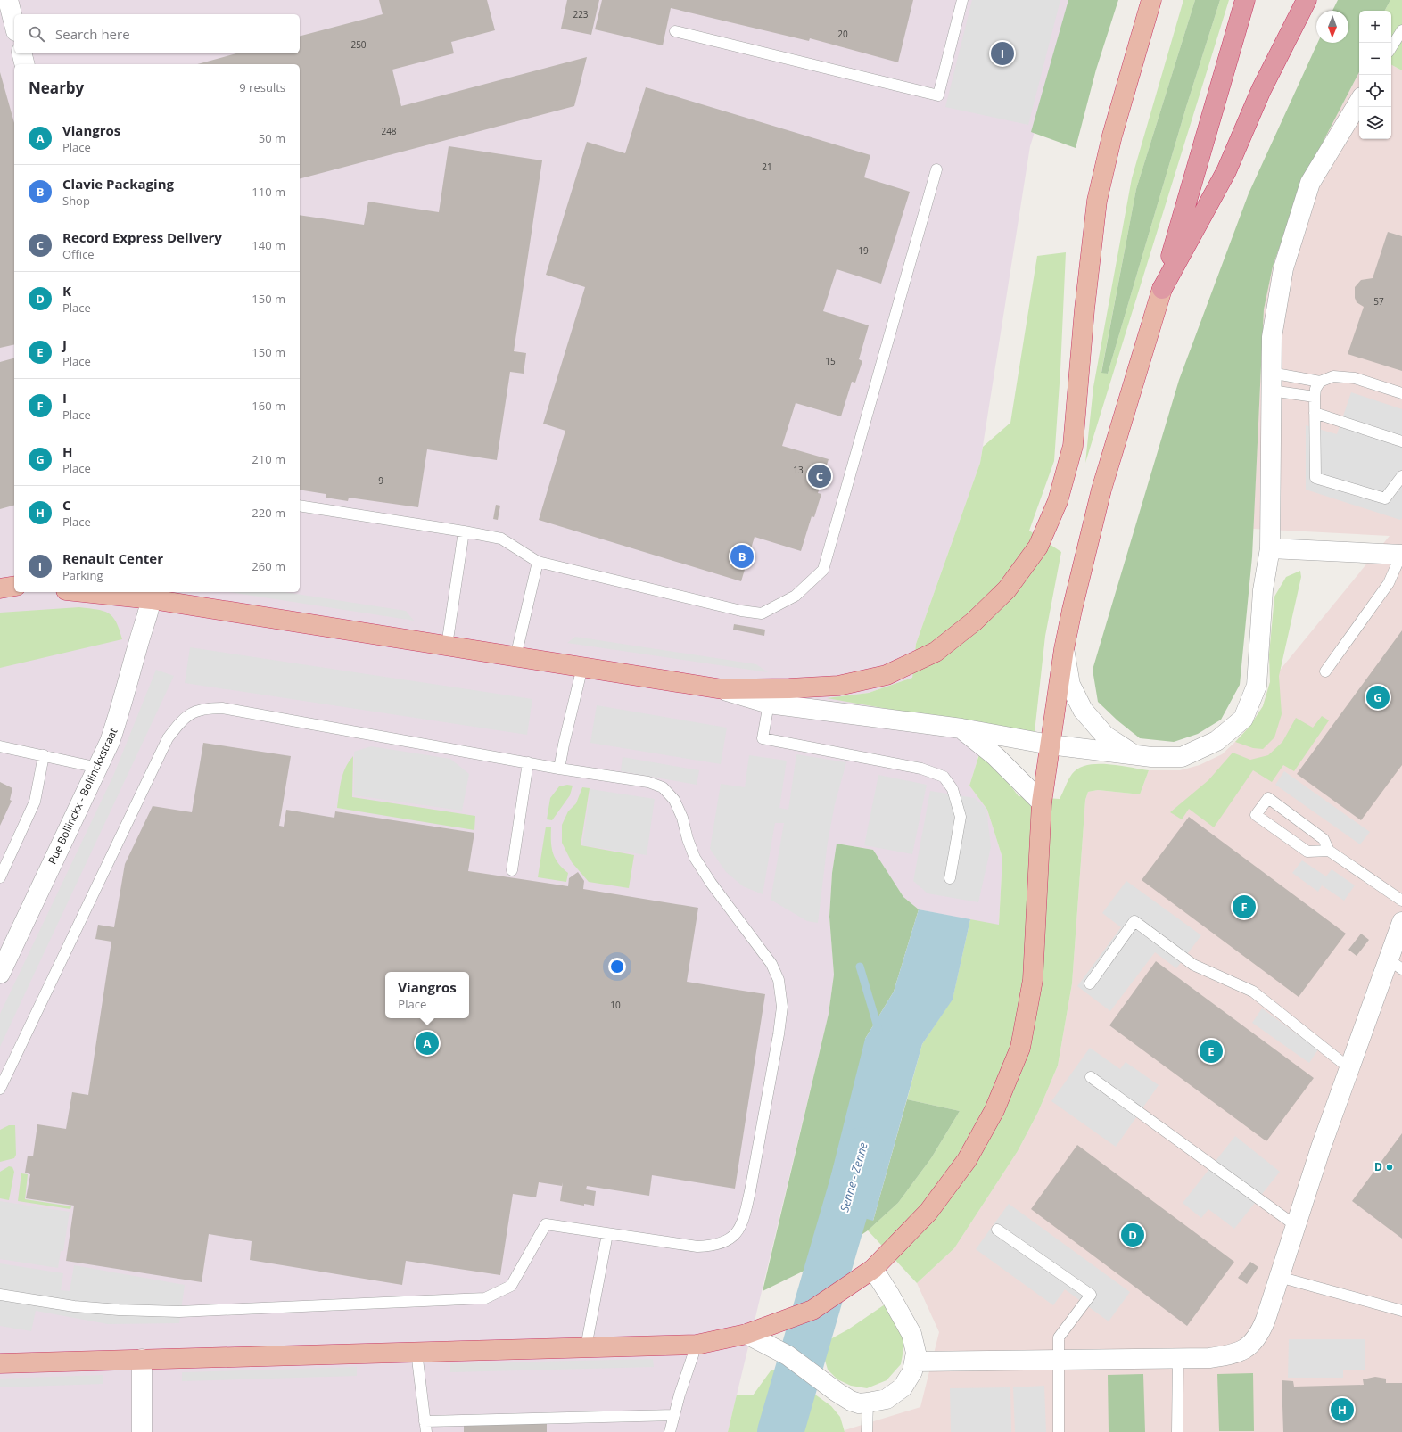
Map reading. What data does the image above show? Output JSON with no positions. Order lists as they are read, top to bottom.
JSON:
{
  "streets": {
    "street": ["Rue Bollinckx - Bollinckxstraat"]
  },
  "water": ["Senne - Zenne"],
  "places": ["D"],
  "house_numbers": [
    "223",
    "20",
    "250",
    "248",
    "21",
    "19",
    "57",
    "15",
    "13",
    "9",
    "10"
  ],
  "north": "bottom",
  "page": {
    "map_buttons": ["+", "−"],
    "search": "Search here",
    "pins": [
      "I",
      "C",
      "B",
      "G",
      "F",
      "A",
      "E",
      "D",
      "H"
    ],
    "heading": ["Nearby", "9 results"],
    "list": [
      {
        "mark": "A",
        "name": "Viangros",
        "note": "Place",
        "value": "50 m"
      },
      {
        "mark": "B",
        "name": "Clavie Packaging",
        "note": "Shop",
        "value": "110 m"
      },
      {
        "mark": "C",
        "name": "Record Express Delivery",
        "note": "Office",
        "value": "140 m"
      },
      {
        "mark": "D",
        "name": "K",
        "note": "Place",
        "value": "150 m"
      },
      {
        "mark": "E",
        "name": "J",
        "note": "Place",
        "value": "150 m"
      },
      {
        "mark": "F",
        "name": "I",
        "note": "Place",
        "value": "160 m"
      },
      {
        "mark": "G",
        "name": "H",
        "note": "Place",
        "value": "210 m"
      },
      {
        "mark": "H",
        "name": "C",
        "note": "Place",
        "value": "220 m"
      },
      {
        "mark": "I",
        "name": "Renault Center",
        "note": "Parking",
        "value": "260 m"
      }
    ],
    "popup": ["Viangros", "Place"]
  }
}
